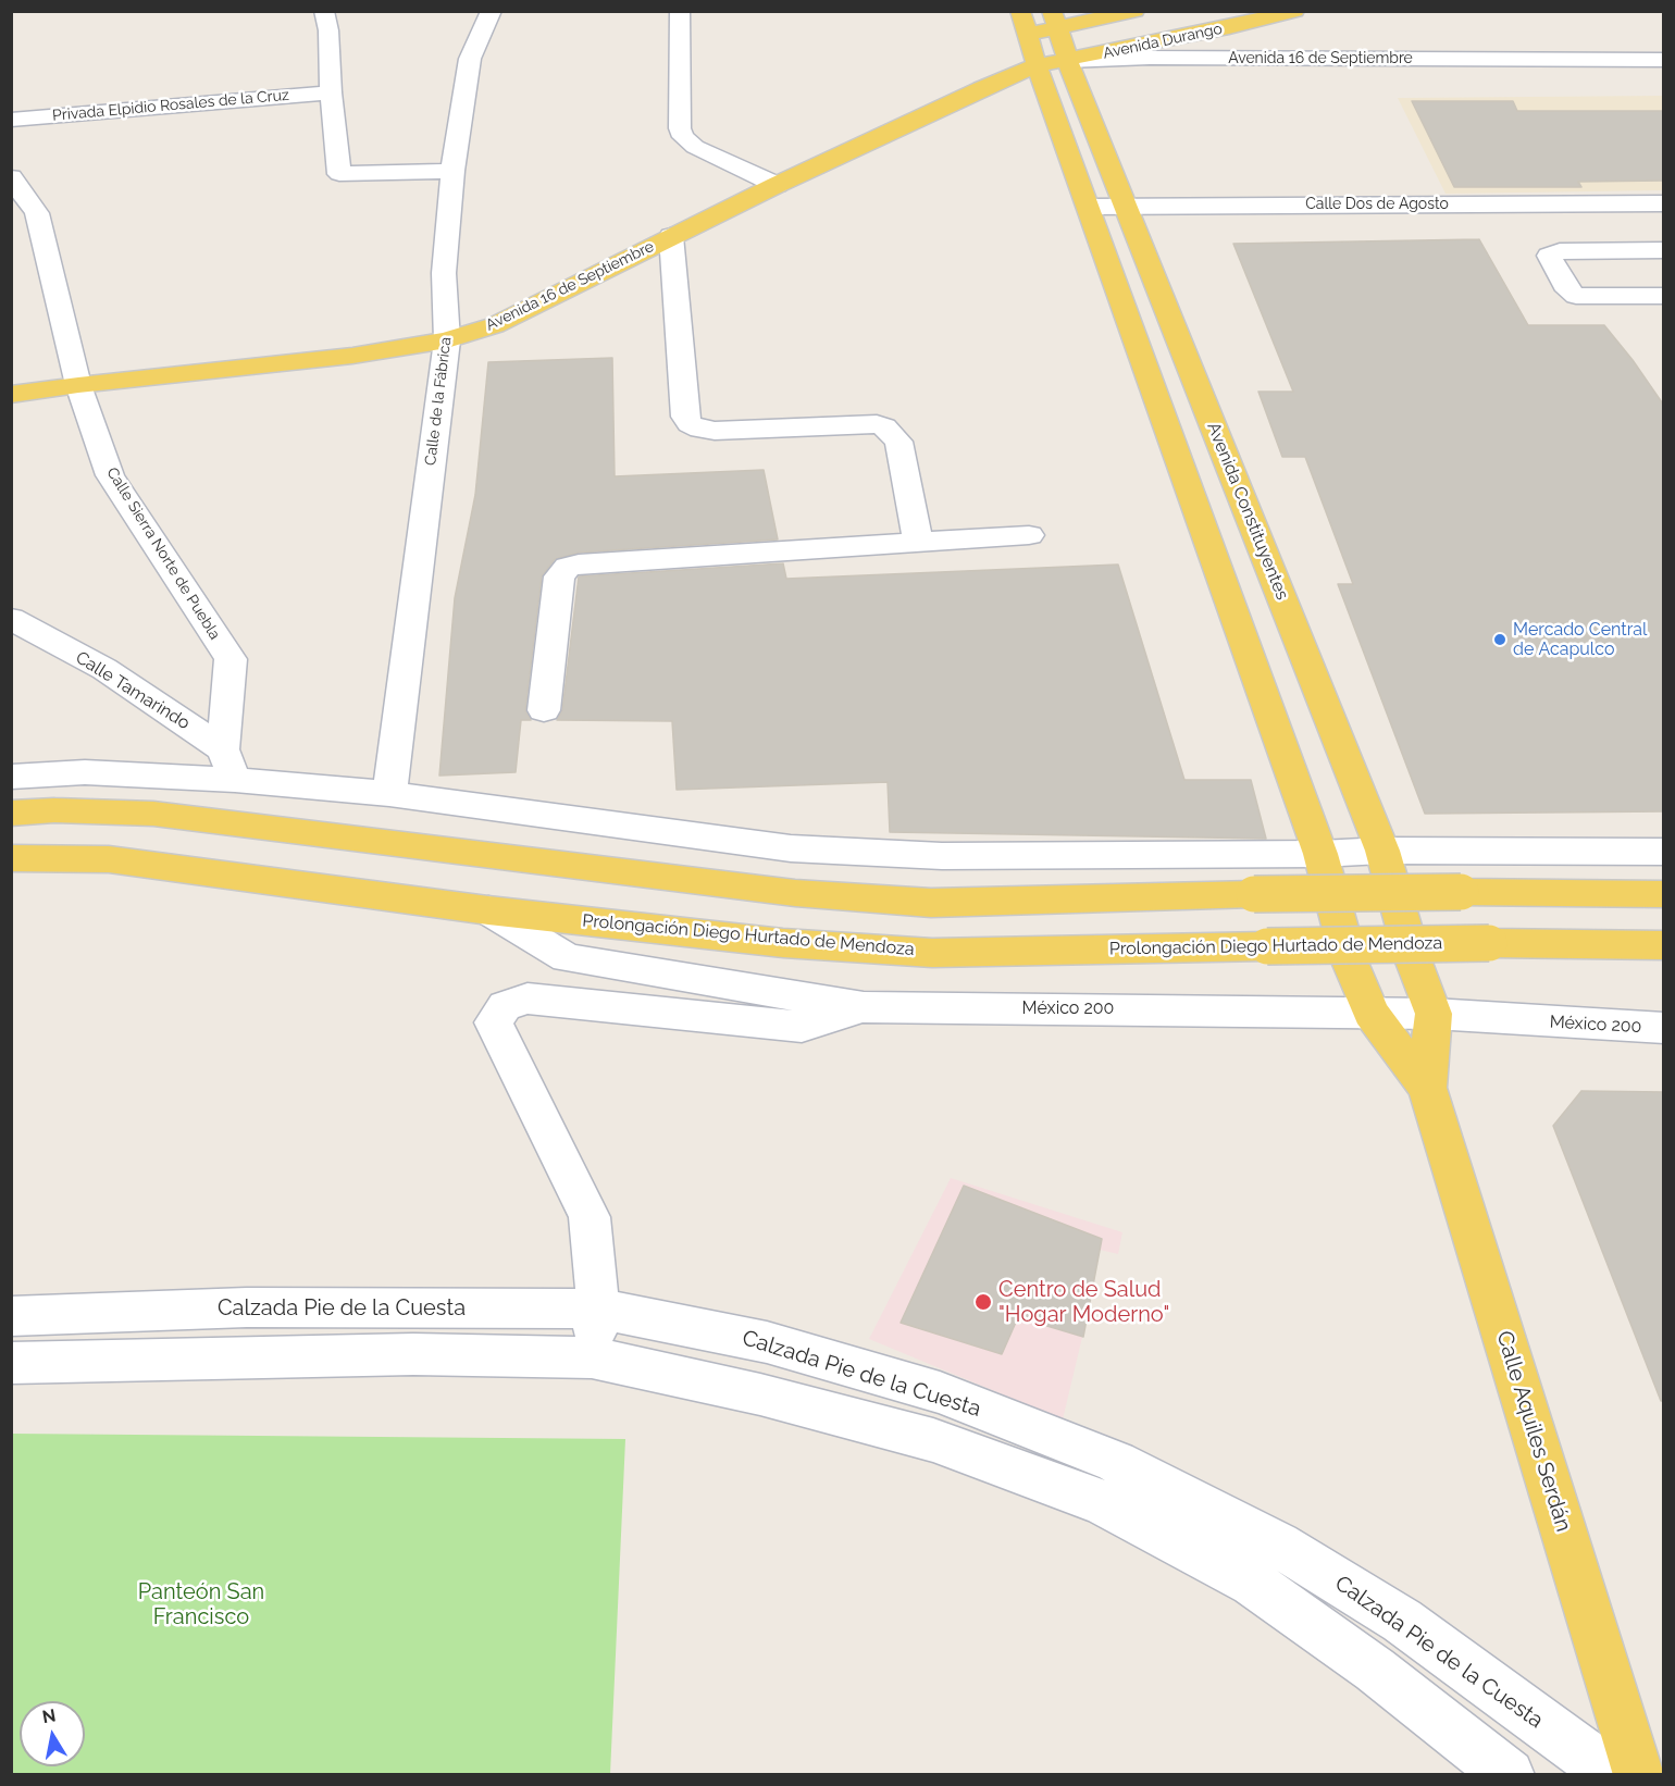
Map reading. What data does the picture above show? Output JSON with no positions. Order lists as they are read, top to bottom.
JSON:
{
  "streets": {
    "main road": [
      "Avenida Durango",
      "Avenida 16 de Septiembre",
      "Avenida Constituyentes",
      "Prolongación Diego Hurtado de Mendoza",
      "Calle Aquiles Serdán"
    ],
    "street": [
      "Privada Elpidio Rosales de la Cruz",
      "Calle Dos de Agosto",
      "Calle de la Fábrica",
      "Calle Sierra Norte de Puebla",
      "Calle Tamarindo",
      "México 200",
      "Calzada Pie de la Cuesta"
    ]
  },
  "crossings": [
    ["Avenida Durango", "Avenida 16 de Septiembre"],
    ["Avenida Durango", "Avenida Constituyentes"],
    ["Avenida 16 de Septiembre", "Calle de la Fábrica"],
    ["Avenida 16 de Septiembre", "Avenida Constituyentes"],
    ["Avenida 16 de Septiembre", "Calle Sierra Norte de Puebla"],
    ["Calle Dos de Agosto", "Avenida Constituyentes"],
    ["Avenida Constituyentes", "México 200"],
    ["Avenida Constituyentes", "Calle Aquiles Serdán"],
    ["Calle Sierra Norte de Puebla", "Calle Tamarindo"],
    ["Prolongación Diego Hurtado de Mendoza", "México 200"],
    ["México 200", "Calle Aquiles Serdán"]
  ],
  "parks": ["Panteón San Francisco"],
  "places": ["Mercado Central de Acapulco", "Centro de Salud \"Hogar Moderno\""],
  "north": "top"
}
